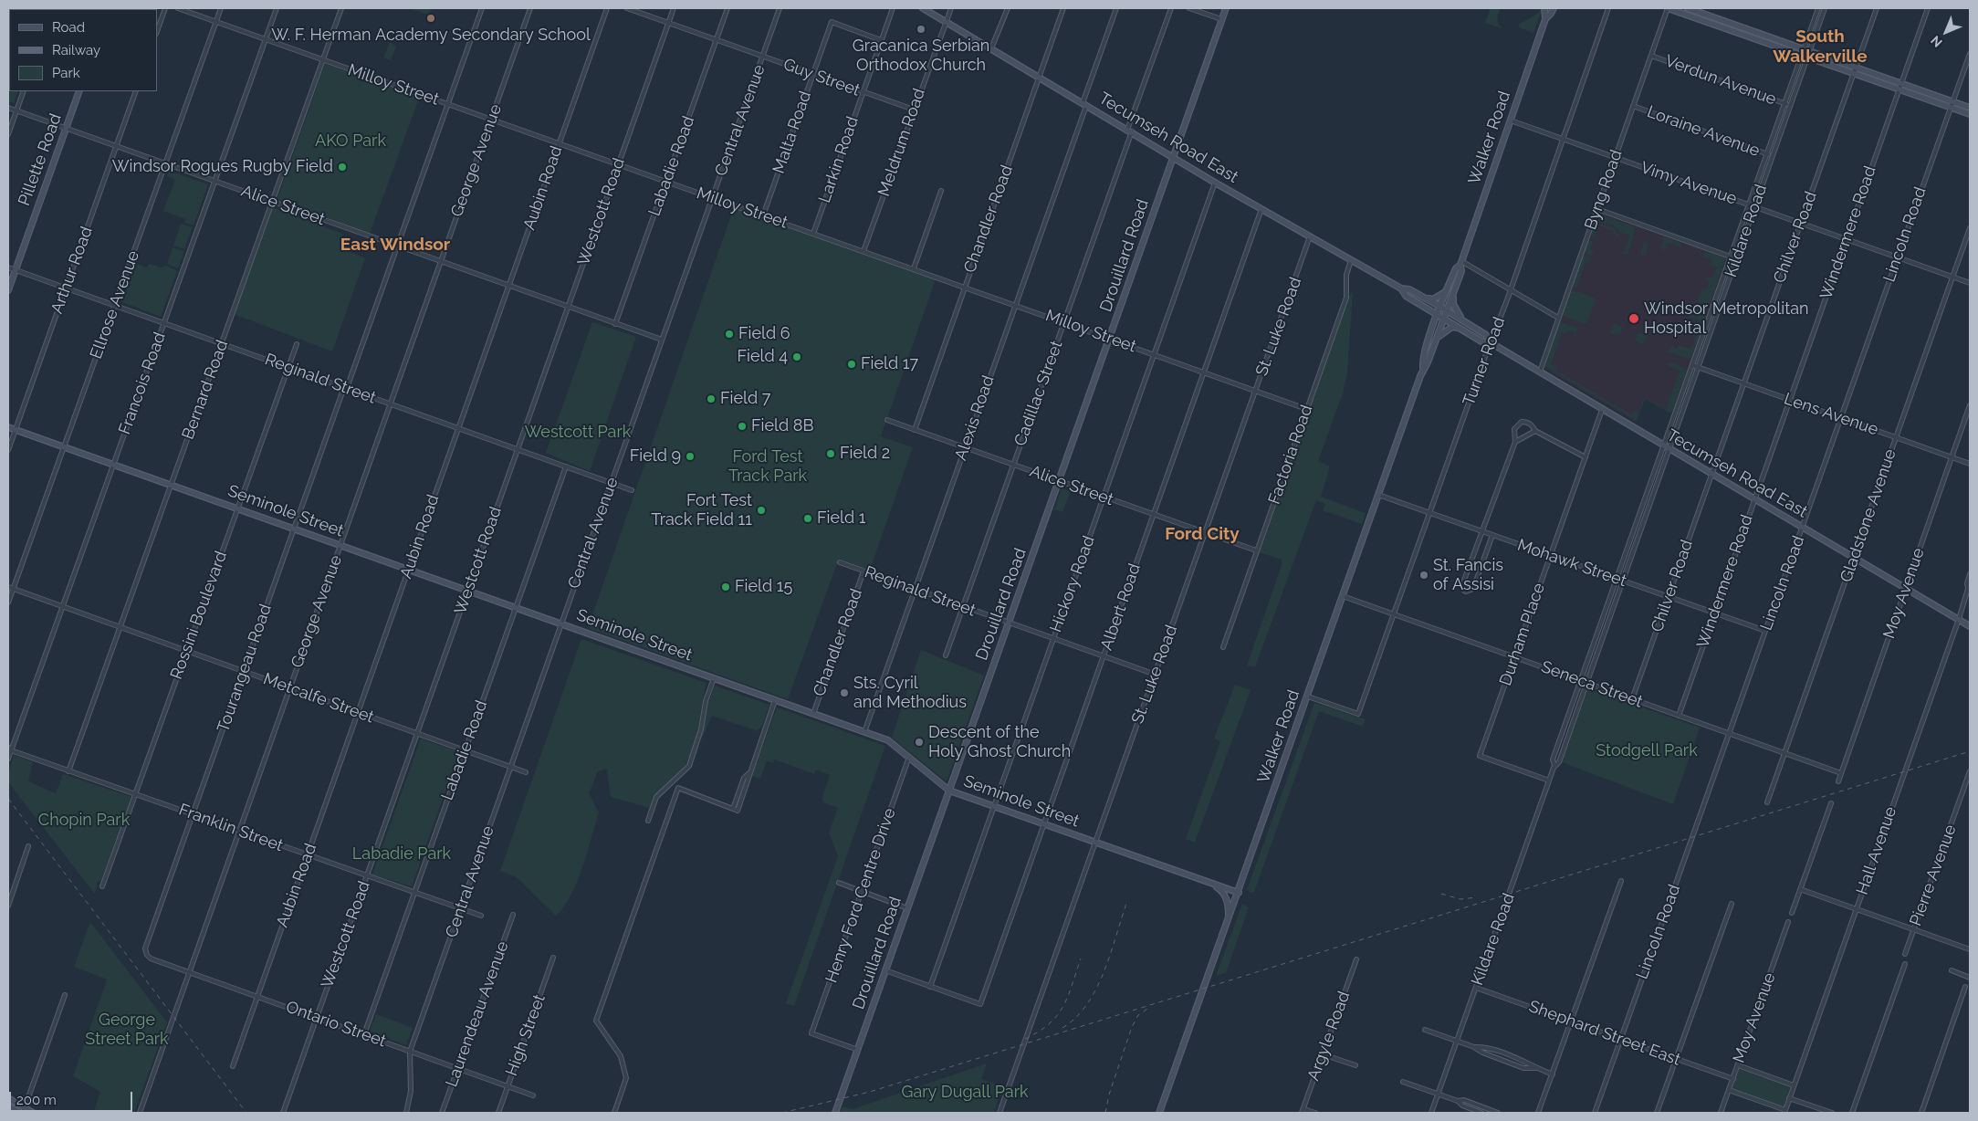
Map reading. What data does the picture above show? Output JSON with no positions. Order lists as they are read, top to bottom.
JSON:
{
  "streets": {
    "main road": [
      "Tecumseh Road East",
      "Walker Road",
      "Pillette Road",
      "Drouillard Road",
      "Seminole Street"
    ],
    "street": [
      "Guy Street",
      "Verdun Avenue",
      "Milloy Street",
      "Central Avenue",
      "Loraine Avenue",
      "Malta Road",
      "Meldrum Road",
      "Larkin Road",
      "George Avenue",
      "Labadie Road",
      "Vimy Avenue",
      "Aubin Road",
      "Byng Road",
      "Alice Street",
      "Westcott Road",
      "Chandler Road",
      "Kildare Road",
      "Windermere Road",
      "Lincoln Road",
      "Chilver Road",
      "Arthur Road",
      "Ellrose Avenue",
      "St. Luke Road",
      "Turner Road",
      "Reginald Street",
      "Francois Road",
      "Bernard Road",
      "Cadillac Street",
      "Lens Avenue",
      "Alexis Road",
      "Factoria Road",
      "Gladstone Avenue",
      "Mohawk Street",
      "Hickory Road",
      "Moy Avenue",
      "Albert Road",
      "Rossini Boulevard",
      "Durham Place",
      "Tourangeau Road",
      "Seneca Street",
      "Metcalfe Street",
      "Franklin Street",
      "Hall Avenue",
      "Pierre Avenue",
      "Henry Ford Centre Drive",
      "Laurendeau Avenue",
      "Ontario Street",
      "Shephard Street East",
      "High Street",
      "Argyle Road"
    ]
  },
  "crossings": [
    ["Guy Street", "Central Avenue"],
    ["Guy Street", "Malta Road"],
    ["Guy Street", "Meldrum Road"],
    ["Guy Street", "Larkin Road"],
    ["Guy Street", "Labadie Road"],
    ["Guy Street", "Westcott Road"],
    ["Verdun Avenue", "Byng Road"],
    ["Verdun Avenue", "Kildare Road"],
    ["Milloy Street", "Central Avenue"],
    ["Milloy Street", "Malta Road"],
    ["Milloy Street", "Meldrum Road"],
    ["Milloy Street", "Larkin Road"],
    ["Milloy Street", "George Avenue"],
    ["Milloy Street", "Labadie Road"],
    ["Milloy Street", "Aubin Road"],
    ["Milloy Street", "Westcott Road"],
    ["Milloy Street", "Chandler Road"],
    ["Milloy Street", "Drouillard Road"],
    ["Milloy Street", "Ellrose Avenue"],
    ["Milloy Street", "St. Luke Road"],
    ["Milloy Street", "Francois Road"],
    ["Milloy Street", "Bernard Road"],
    ["Milloy Street", "Cadillac Street"],
    ["Milloy Street", "Alexis Road"],
    ["Milloy Street", "Factoria Road"],
    ["Milloy Street", "Hickory Road"],
    ["Milloy Street", "Albert Road"],
    ["Milloy Street", "Tourangeau Road"],
    ["Central Avenue", "Alice Street"],
    ["Central Avenue", "Reginald Street"],
    ["Central Avenue", "Seminole Street"],
    ["Central Avenue", "Metcalfe Street"],
    ["Central Avenue", "Franklin Street"],
    ["Central Avenue", "Ontario Street"],
    ["Loraine Avenue", "Byng Road"],
    ["Loraine Avenue", "Kildare Road"],
    ["Malta Road", "Larkin Road"],
    ["Tecumseh Road East", "Walker Road"],
    ["Tecumseh Road East", "Meldrum Road"],
    ["Tecumseh Road East", "Byng Road"],
    ["Tecumseh Road East", "Chandler Road"],
    ["Tecumseh Road East", "Kildare Road"],
    ["Tecumseh Road East", "Windermere Road"],
    ["Tecumseh Road East", "Lincoln Road"],
    ["Tecumseh Road East", "Chilver Road"],
    ["Tecumseh Road East", "Drouillard Road"],
    ["Tecumseh Road East", "St. Luke Road"],
    ["Tecumseh Road East", "Turner Road"],
    ["Tecumseh Road East", "Cadillac Street"],
    ["Tecumseh Road East", "Alexis Road"],
    ["Tecumseh Road East", "Factoria Road"],
    ["Tecumseh Road East", "Gladstone Avenue"],
    ["Tecumseh Road East", "Hickory Road"],
    ["Tecumseh Road East", "Moy Avenue"],
    ["Tecumseh Road East", "Albert Road"],
    ["Tecumseh Road East", "Durham Place"],
    ["Tecumseh Road East", "Hall Avenue"],
    ["Walker Road", "Vimy Avenue"],
    ["Walker Road", "Turner Road"],
    ["Walker Road", "Seminole Street"],
    ["Walker Road", "Mohawk Street"],
    ["Walker Road", "Seneca Street"],
    ["Pillette Road", "Alice Street"],
    ["Pillette Road", "Reginald Street"],
    ["George Avenue", "Alice Street"],
    ["George Avenue", "Reginald Street"],
    ["George Avenue", "Seminole Street"],
    ["George Avenue", "Metcalfe Street"],
    ["George Avenue", "Franklin Street"],
    ["George Avenue", "Ontario Street"],
    ["Labadie Road", "Alice Street"],
    ["Labadie Road", "Reginald Street"],
    ["Labadie Road", "Seminole Street"],
    ["Labadie Road", "Metcalfe Street"],
    ["Labadie Road", "Franklin Street"],
    ["Labadie Road", "Ontario Street"],
    ["Vimy Avenue", "Byng Road"],
    ["Vimy Avenue", "Kildare Road"],
    ["Vimy Avenue", "Windermere Road"],
    ["Vimy Avenue", "Lincoln Road"],
    ["Vimy Avenue", "Chilver Road"],
    ["Vimy Avenue", "Turner Road"],
    ["Vimy Avenue", "Gladstone Avenue"],
    ["Aubin Road", "Alice Street"],
    ["Aubin Road", "Reginald Street"],
    ["Aubin Road", "Seminole Street"],
    ["Aubin Road", "Metcalfe Street"],
    ["Aubin Road", "Franklin Street"],
    ["Aubin Road", "Ontario Street"],
    ["Alice Street", "Westcott Road"],
    ["Alice Street", "Chandler Road"],
    ["Alice Street", "Drouillard Road"],
    ["Alice Street", "Arthur Road"],
    ["Alice Street", "Ellrose Avenue"],
    ["Alice Street", "St. Luke Road"],
    ["Alice Street", "Francois Road"],
    ["Alice Street", "Bernard Road"],
    ["Alice Street", "Cadillac Street"],
    ["Alice Street", "Alexis Road"],
    ["Alice Street", "Factoria Road"],
    ["Alice Street", "Hickory Road"],
    ["Alice Street", "Albert Road"],
    ["Alice Street", "Tourangeau Road"],
    ["Westcott Road", "Reginald Street"],
    ["Westcott Road", "Seminole Street"],
    ["Westcott Road", "Metcalfe Street"],
    ["Westcott Road", "Franklin Street"],
    ["Westcott Road", "Ontario Street"],
    ["Chandler Road", "Reginald Street"],
    ["Chandler Road", "Seminole Street"],
    ["Kildare Road", "Lens Avenue"],
    ["Kildare Road", "Mohawk Street"],
    ["Kildare Road", "Durham Place"],
    ["Kildare Road", "Seneca Street"],
    ["Kildare Road", "Shephard Street East"],
    ["Windermere Road", "Lens Avenue"],
    ["Windermere Road", "Mohawk Street"],
    ["Windermere Road", "Seneca Street"],
    ["Lincoln Road", "Lens Avenue"],
    ["Lincoln Road", "Mohawk Street"],
    ["Lincoln Road", "Seneca Street"],
    ["Lincoln Road", "Shephard Street East"],
    ["Chilver Road", "Lens Avenue"],
    ["Chilver Road", "Mohawk Street"],
    ["Chilver Road", "Seneca Street"],
    ["Drouillard Road", "Reginald Street"],
    ["Drouillard Road", "Seminole Street"],
    ["Drouillard Road", "Henry Ford Centre Drive"],
    ["Arthur Road", "Reginald Street"],
    ["Arthur Road", "Seminole Street"],
    ["Ellrose Avenue", "Reginald Street"],
    ["Ellrose Avenue", "Seminole Street"],
    ["Ellrose Avenue", "Metcalfe Street"],
    ["St. Luke Road", "Reginald Street"],
    ["St. Luke Road", "Seminole Street"],
    ["Turner Road", "Mohawk Street"],
    ["Turner Road", "Seneca Street"],
    ["Reginald Street", "Francois Road"],
    ["Reginald Street", "Bernard Road"],
    ["Reginald Street", "Cadillac Street"],
    ["Reginald Street", "Alexis Road"],
    ["Reginald Street", "Hickory Road"],
    ["Reginald Street", "Albert Road"],
    ["Reginald Street", "Rossini Boulevard"],
    ["Reginald Street", "Tourangeau Road"],
    ["Francois Road", "Seminole Street"],
    ["Francois Road", "Metcalfe Street"],
    ["Francois Road", "Franklin Street"],
    ["Bernard Road", "Seminole Street"],
    ["Bernard Road", "Metcalfe Street"],
    ["Bernard Road", "Franklin Street"],
    ["Lens Avenue", "Gladstone Avenue"],
    ["Lens Avenue", "Moy Avenue"],
    ["Alexis Road", "Seminole Street"],
    ["Seminole Street", "Hickory Road"],
    ["Seminole Street", "Albert Road"],
    ["Seminole Street", "Rossini Boulevard"],
    ["Seminole Street", "Tourangeau Road"],
    ["Seminole Street", "Henry Ford Centre Drive"],
    ["Gladstone Avenue", "Seneca Street"],
    ["Mohawk Street", "Durham Place"],
    ["Hickory Road", "Albert Road"],
    ["Moy Avenue", "Seneca Street"],
    ["Moy Avenue", "Shephard Street East"],
    ["Rossini Boulevard", "Metcalfe Street"],
    ["Rossini Boulevard", "Franklin Street"],
    ["Durham Place", "Seneca Street"],
    ["Tourangeau Road", "Metcalfe Street"],
    ["Tourangeau Road", "Franklin Street"],
    ["Tourangeau Road", "Ontario Street"],
    ["Laurendeau Avenue", "Ontario Street"],
    ["Ontario Street", "High Street"]
  ],
  "districts": ["South Walkerville", "East Windsor", "Ford City"],
  "parks": [
    "AKO Park",
    "Westcott Park",
    "Ford Test Track Park",
    "Stodgell Park",
    "Chopin Park",
    "Labadie Park",
    "George Street Park",
    "Gary Dugall Park"
  ],
  "places": [
    "W. F. Herman Academy Secondary School",
    "Gracanica Serbian Orthodox Church",
    "Windsor Rogues Rugby Field",
    "Windsor Metropolitan Hospital",
    "Field 6",
    "Field 4",
    "Field 17",
    "Field 7",
    "Field 8B",
    "Field 2",
    "Field 9",
    "Fort Test Track Field 11",
    "Field 1",
    "St. Fancis of Assisi",
    "Field 15",
    "Sts. Cyril and Methodius",
    "Descent of the Holy Ghost Church"
  ],
  "legend": ["Road", "Railway", "Park"],
  "scale_bar": "200 m",
  "north": "bottom left"
}
